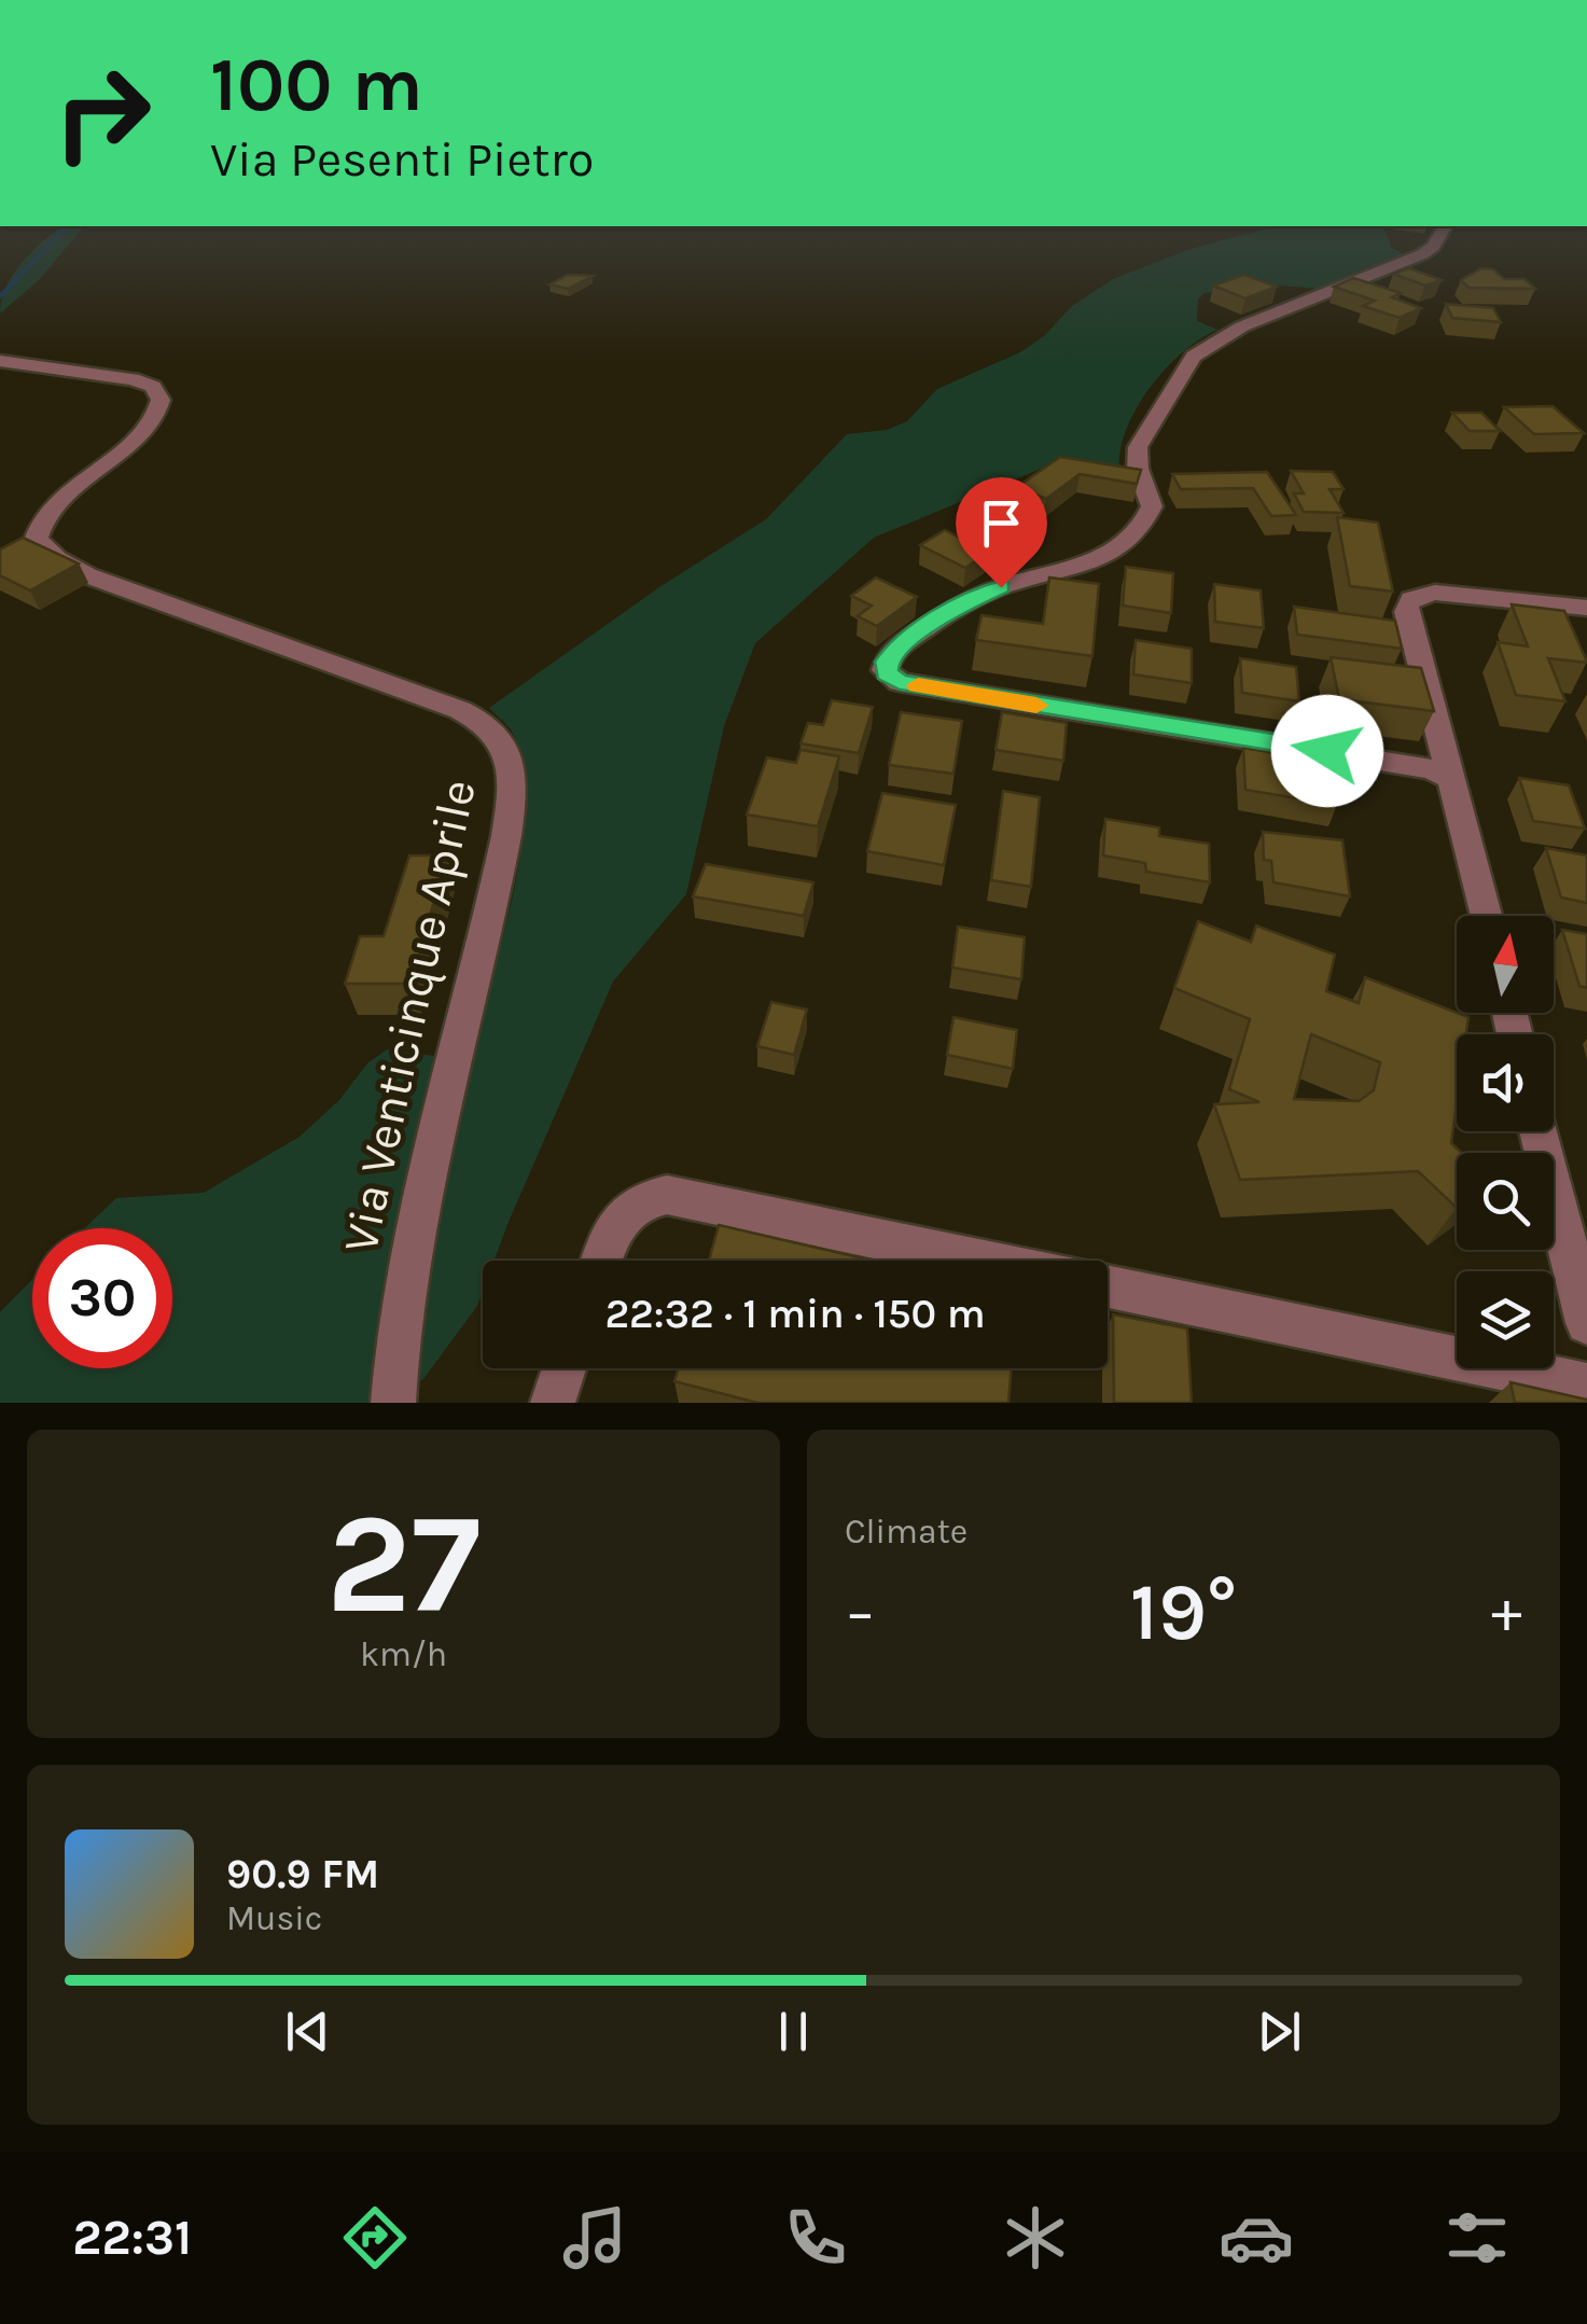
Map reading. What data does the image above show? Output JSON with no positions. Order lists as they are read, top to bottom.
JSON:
{
  "streets": {
    "street": ["Via Venticinque Aprile"]
  },
  "north": "top",
  "page": {
    "turn": ["100 m", "Via Pesenti Pietro"],
    "limit": "30",
    "trip": "22:32 · 1 min · 150 m",
    "tile": [
      ["27", "km/h"],
      "Climate"
    ],
    "heat": ["−", "19°", "+"],
    "song": ["90.9 FM", "Music"],
    "tabs": "22:31"
  }
}
